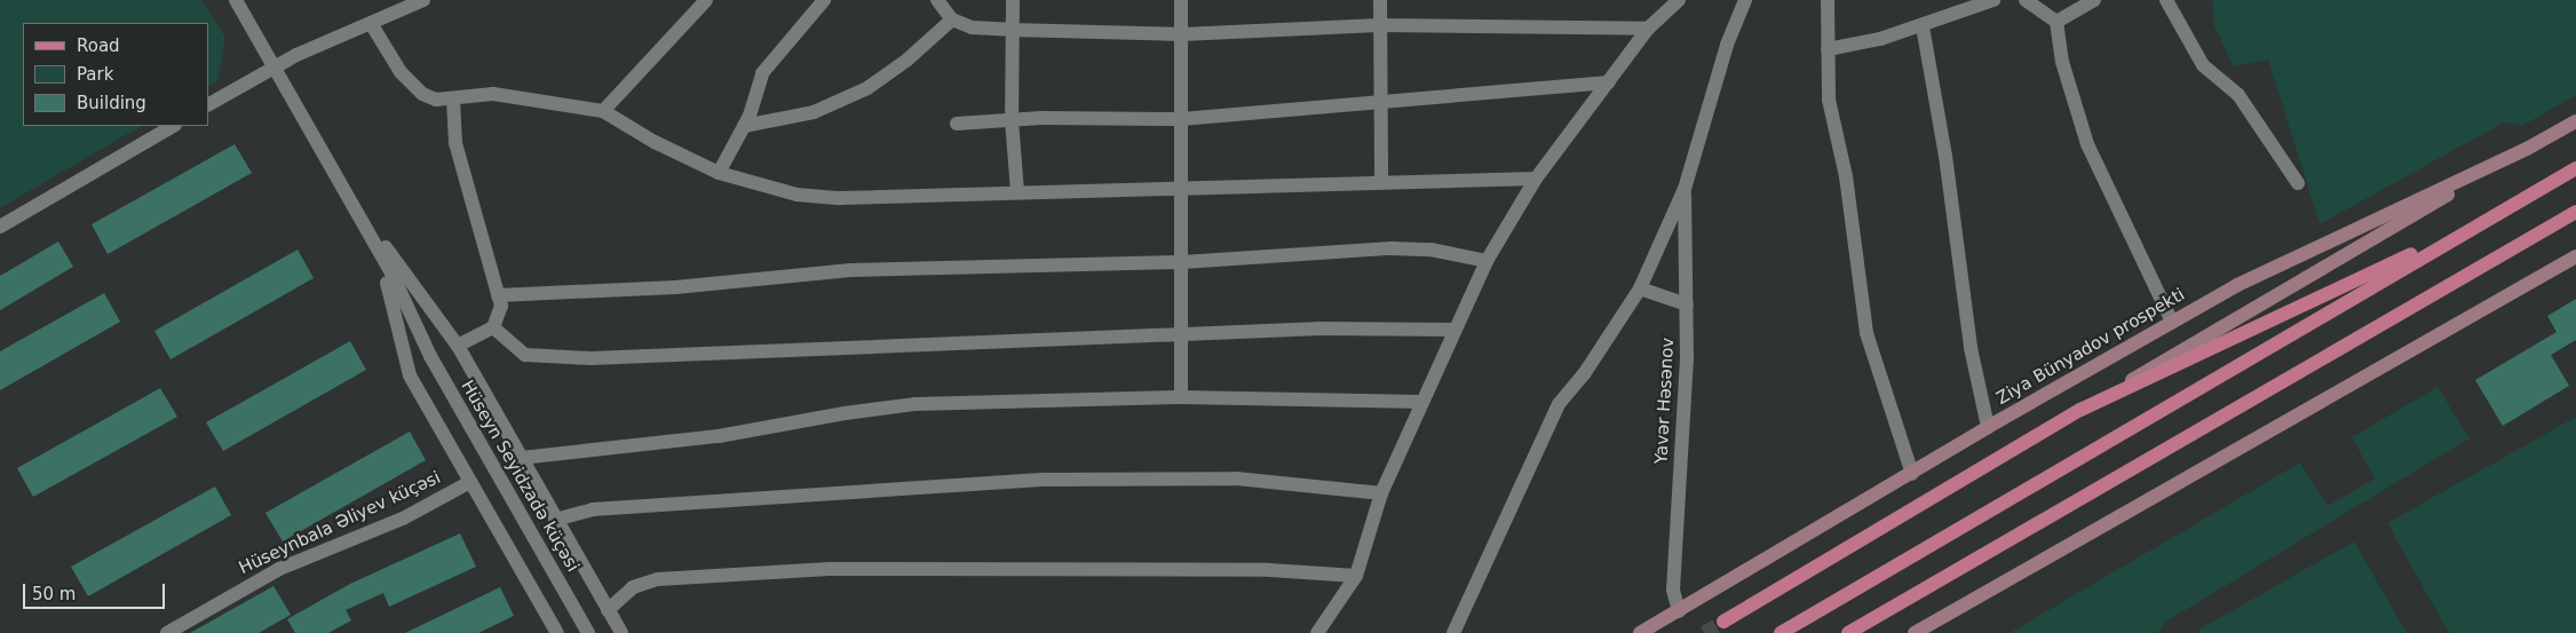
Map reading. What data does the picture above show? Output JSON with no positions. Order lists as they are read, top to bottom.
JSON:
{
  "streets": {
    "main road": ["Ziya Bünyadov prospekti"],
    "street": ["Yavər Həsənov", "Hüseyn Seyidzadə küçəsi", "Hüseynbala Əliyev küçəsi"]
  },
  "crossings": [
    ["Ziya Bünyadov prospekti", "Yavər Həsənov"]
  ],
  "legend": ["Road", "Park", "Building"],
  "scale_bar": "50 m"
}
